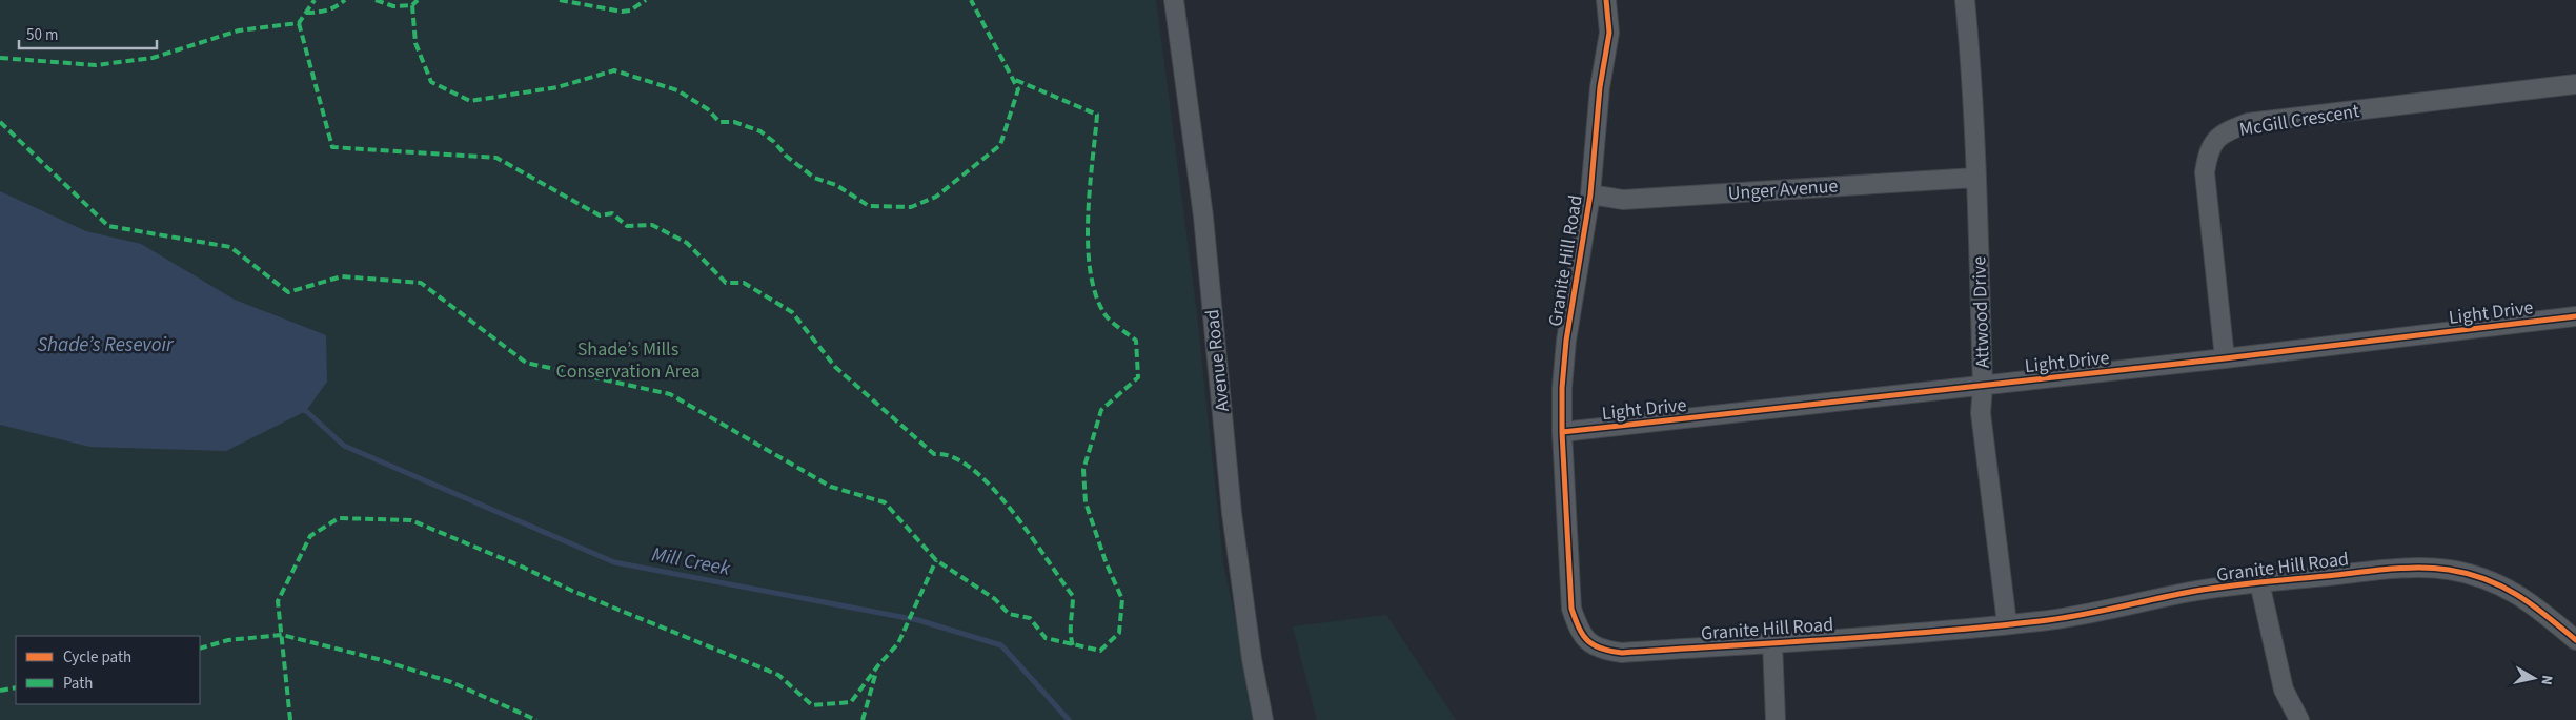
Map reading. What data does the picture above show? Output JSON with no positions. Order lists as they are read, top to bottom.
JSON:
{
  "streets": {
    "street": [
      "McGill Crescent",
      "Unger Avenue",
      "Granite Hill Road",
      "Attwood Drive",
      "Light Drive",
      "Avenue Road"
    ]
  },
  "crossings": [
    ["McGill Crescent", "Light Drive"],
    ["Unger Avenue", "Granite Hill Road"],
    ["Unger Avenue", "Attwood Drive"],
    ["Granite Hill Road", "Attwood Drive"],
    ["Granite Hill Road", "Light Drive"],
    ["Attwood Drive", "Light Drive"]
  ],
  "water": ["Shade’s Resevoir", "Mill Creek"],
  "parks": ["Shade’s Mills Conservation Area"],
  "legend": ["Cycle path", "Path"],
  "scale_bar": "50 m",
  "north": "right"
}
